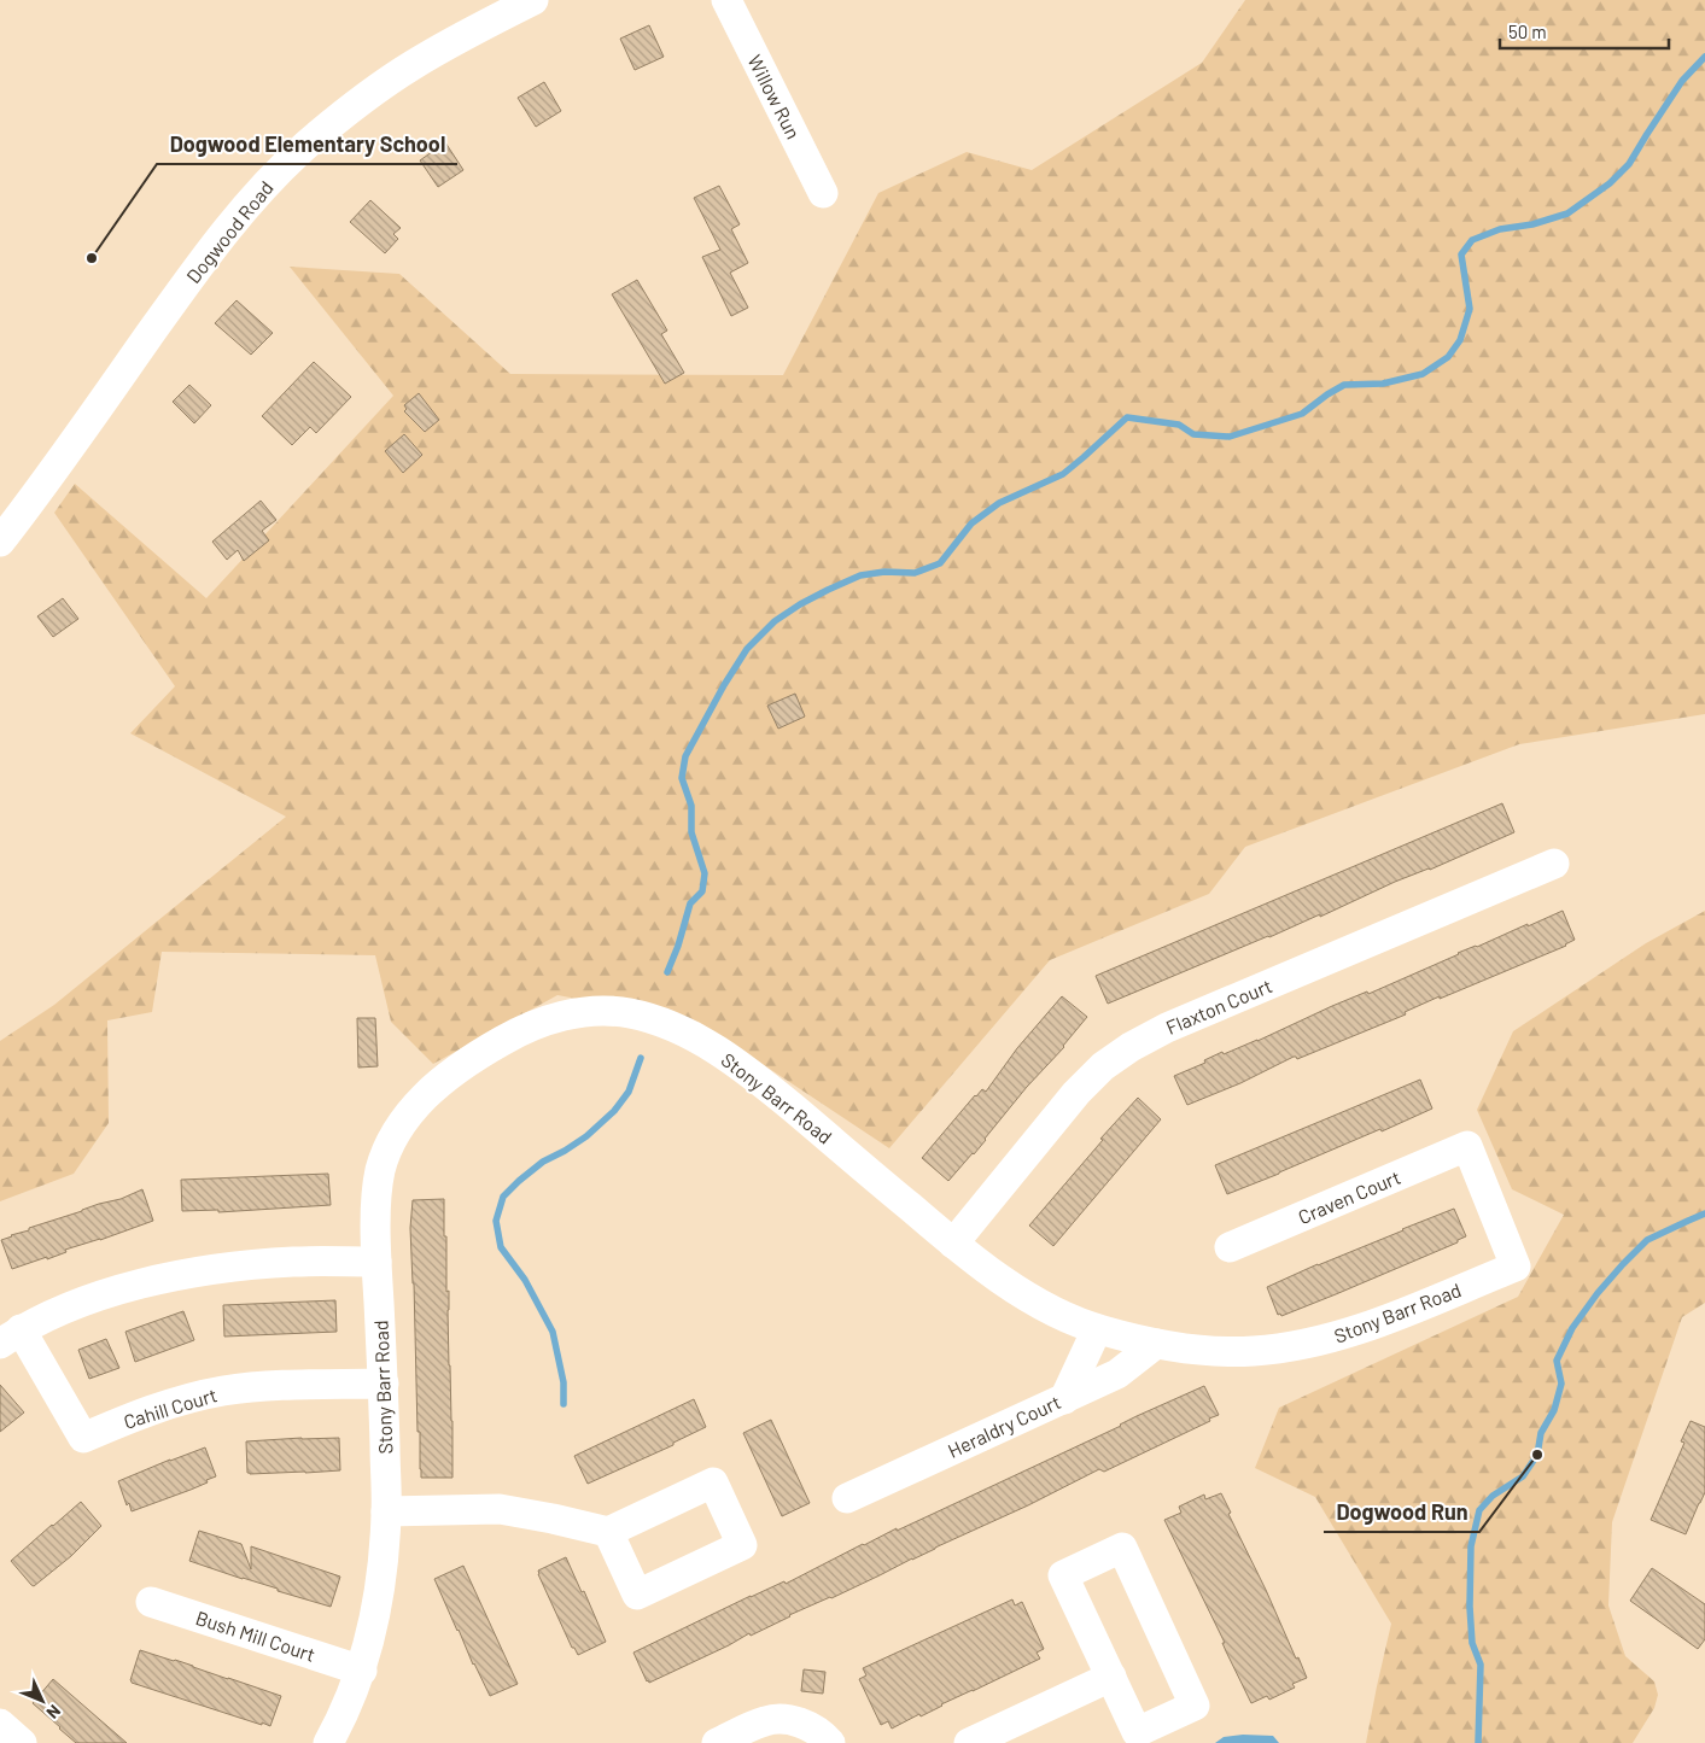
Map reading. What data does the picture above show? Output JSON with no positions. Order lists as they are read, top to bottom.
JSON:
{
  "streets": {
    "street": [
      "Willow Run",
      "Dogwood Road",
      "Flaxton Court",
      "Stony Barr Road",
      "Craven Court",
      "Cahill Court",
      "Heraldry Court",
      "Bush Mill Court"
    ]
  },
  "crossings": [
    ["Flaxton Court", "Stony Barr Road"],
    ["Stony Barr Road", "Craven Court"],
    ["Stony Barr Road", "Cahill Court"],
    ["Stony Barr Road", "Heraldry Court"],
    ["Stony Barr Road", "Bush Mill Court"]
  ],
  "places": ["Dogwood Elementary School", "Dogwood Run"],
  "scale_bar": "50 m",
  "north": "bottom right"
}
